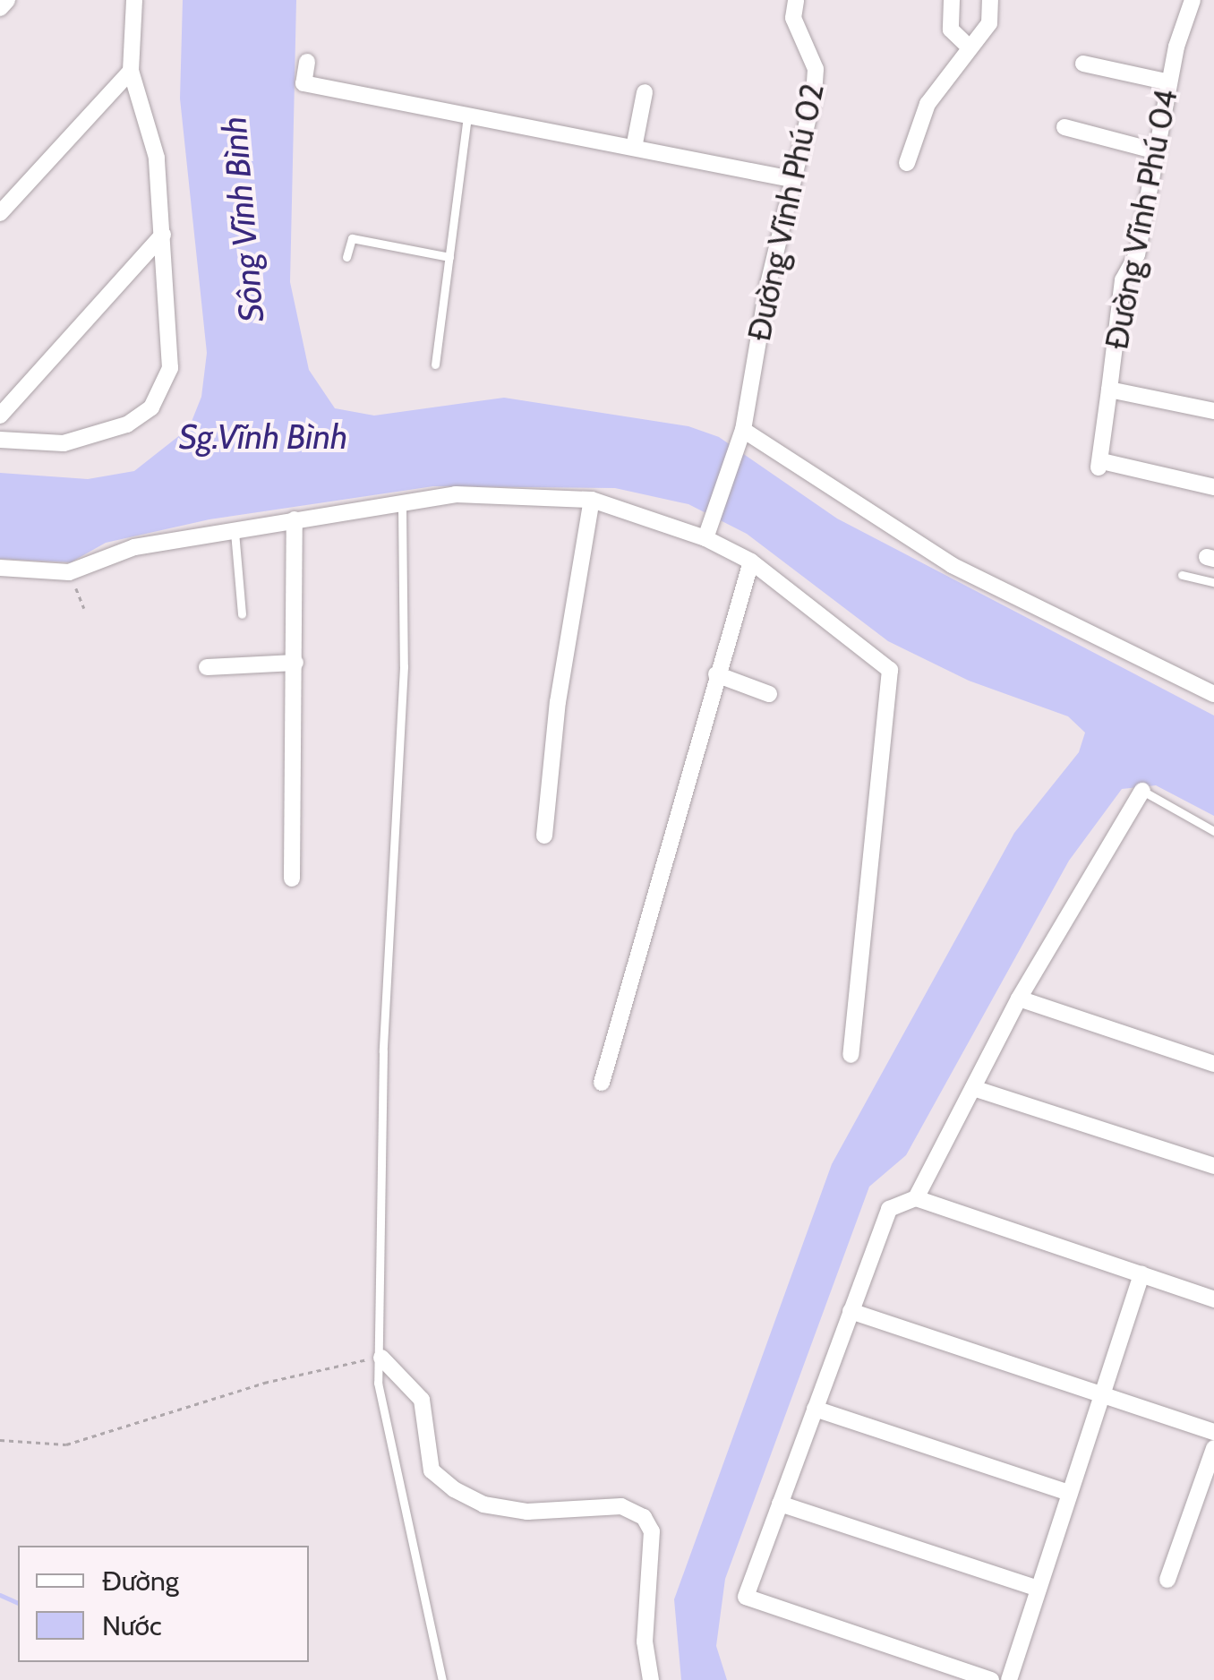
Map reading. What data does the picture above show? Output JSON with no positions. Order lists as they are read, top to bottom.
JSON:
{
  "streets": {
    "street": ["Đường Vĩnh Phú 02", "Đường Vĩnh Phú 04"]
  },
  "water": ["Sông Vĩnh Bình", "Sg.Vĩnh Bình"],
  "legend": ["Đường", "Nước"]
}
